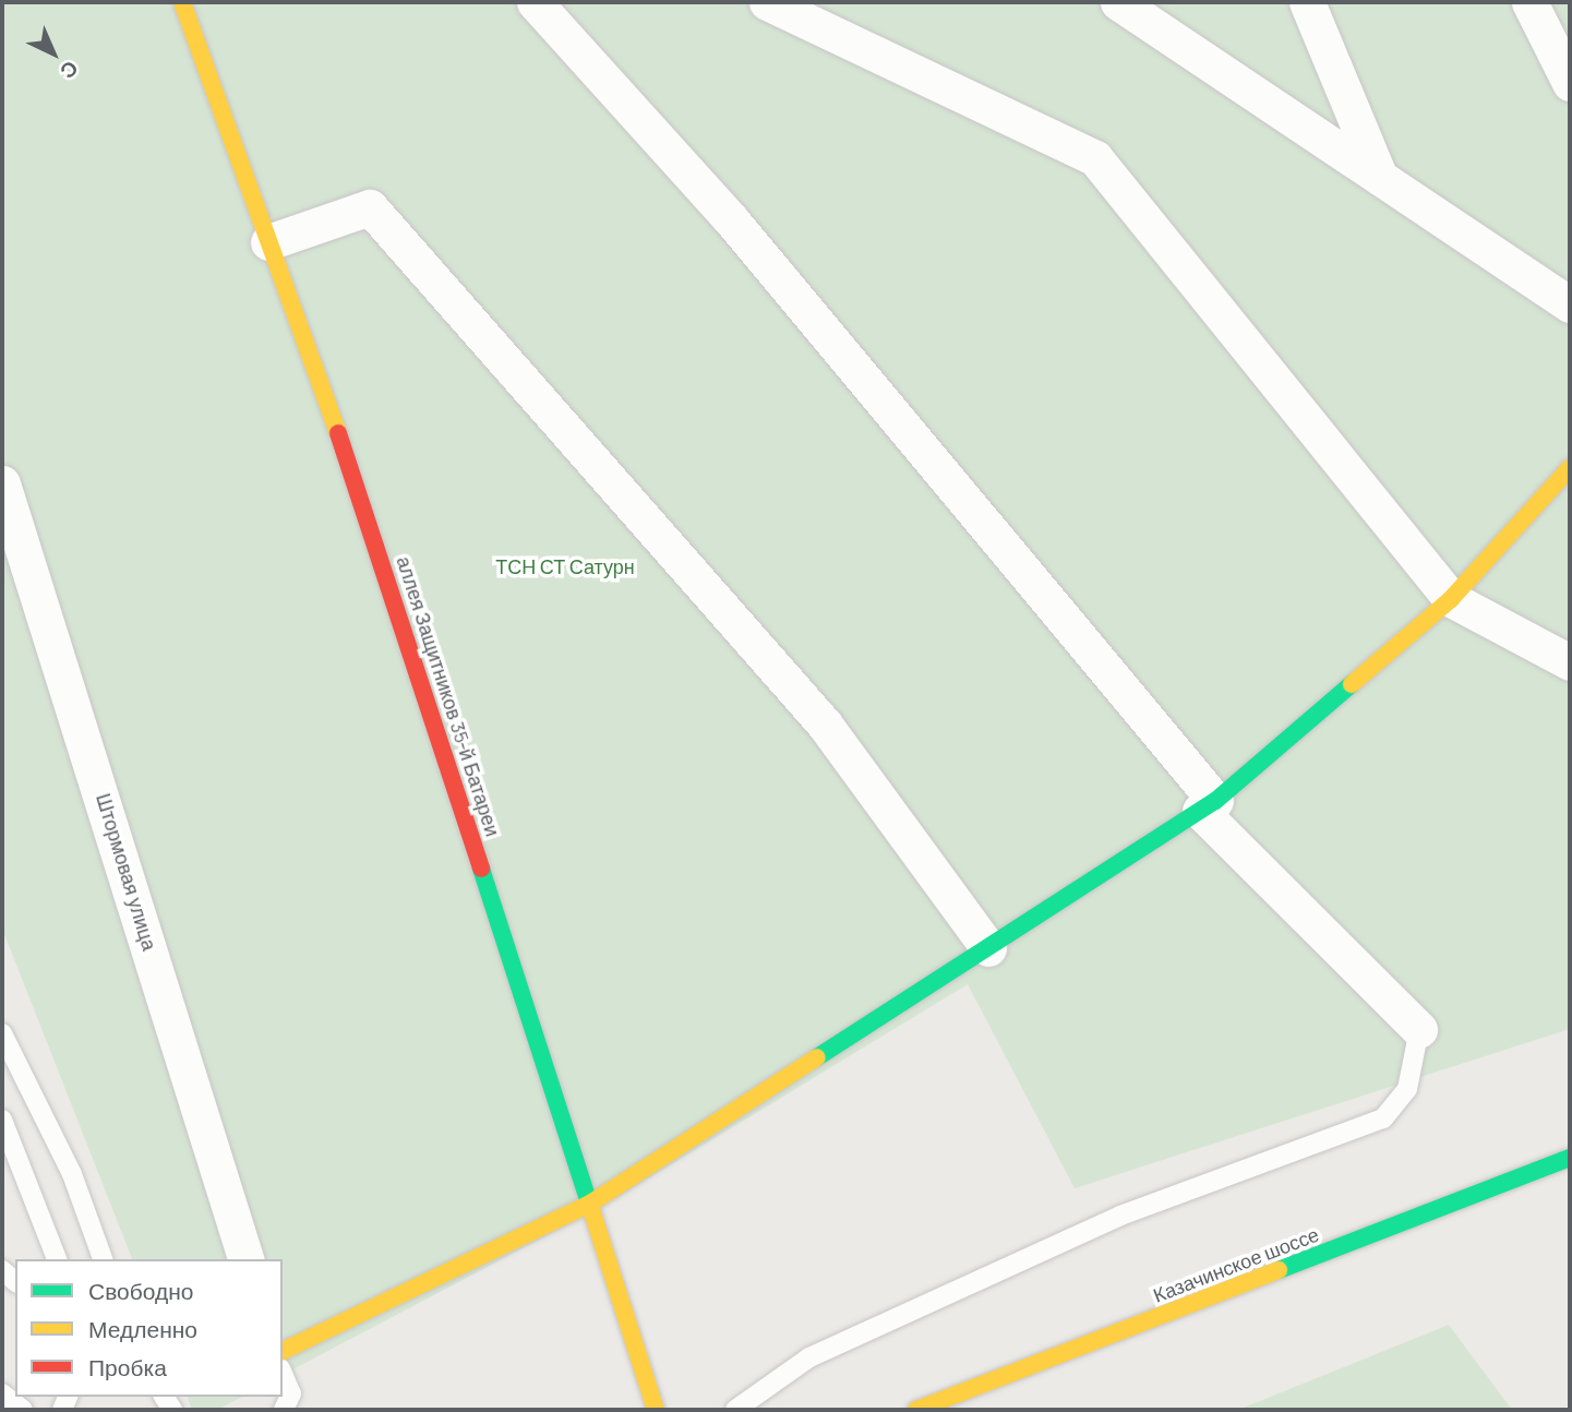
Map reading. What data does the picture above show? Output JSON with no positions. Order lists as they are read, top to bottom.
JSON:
{
  "streets": {
    "street": ["аллея Защитников 35-й Батареи", "Штормовая улица", "Казачинское шоссе"]
  },
  "parks": ["ТСН СТ Сатурн"],
  "legend": ["Свободно", "Медленно", "Пробка"],
  "north": "bottom right"
}
